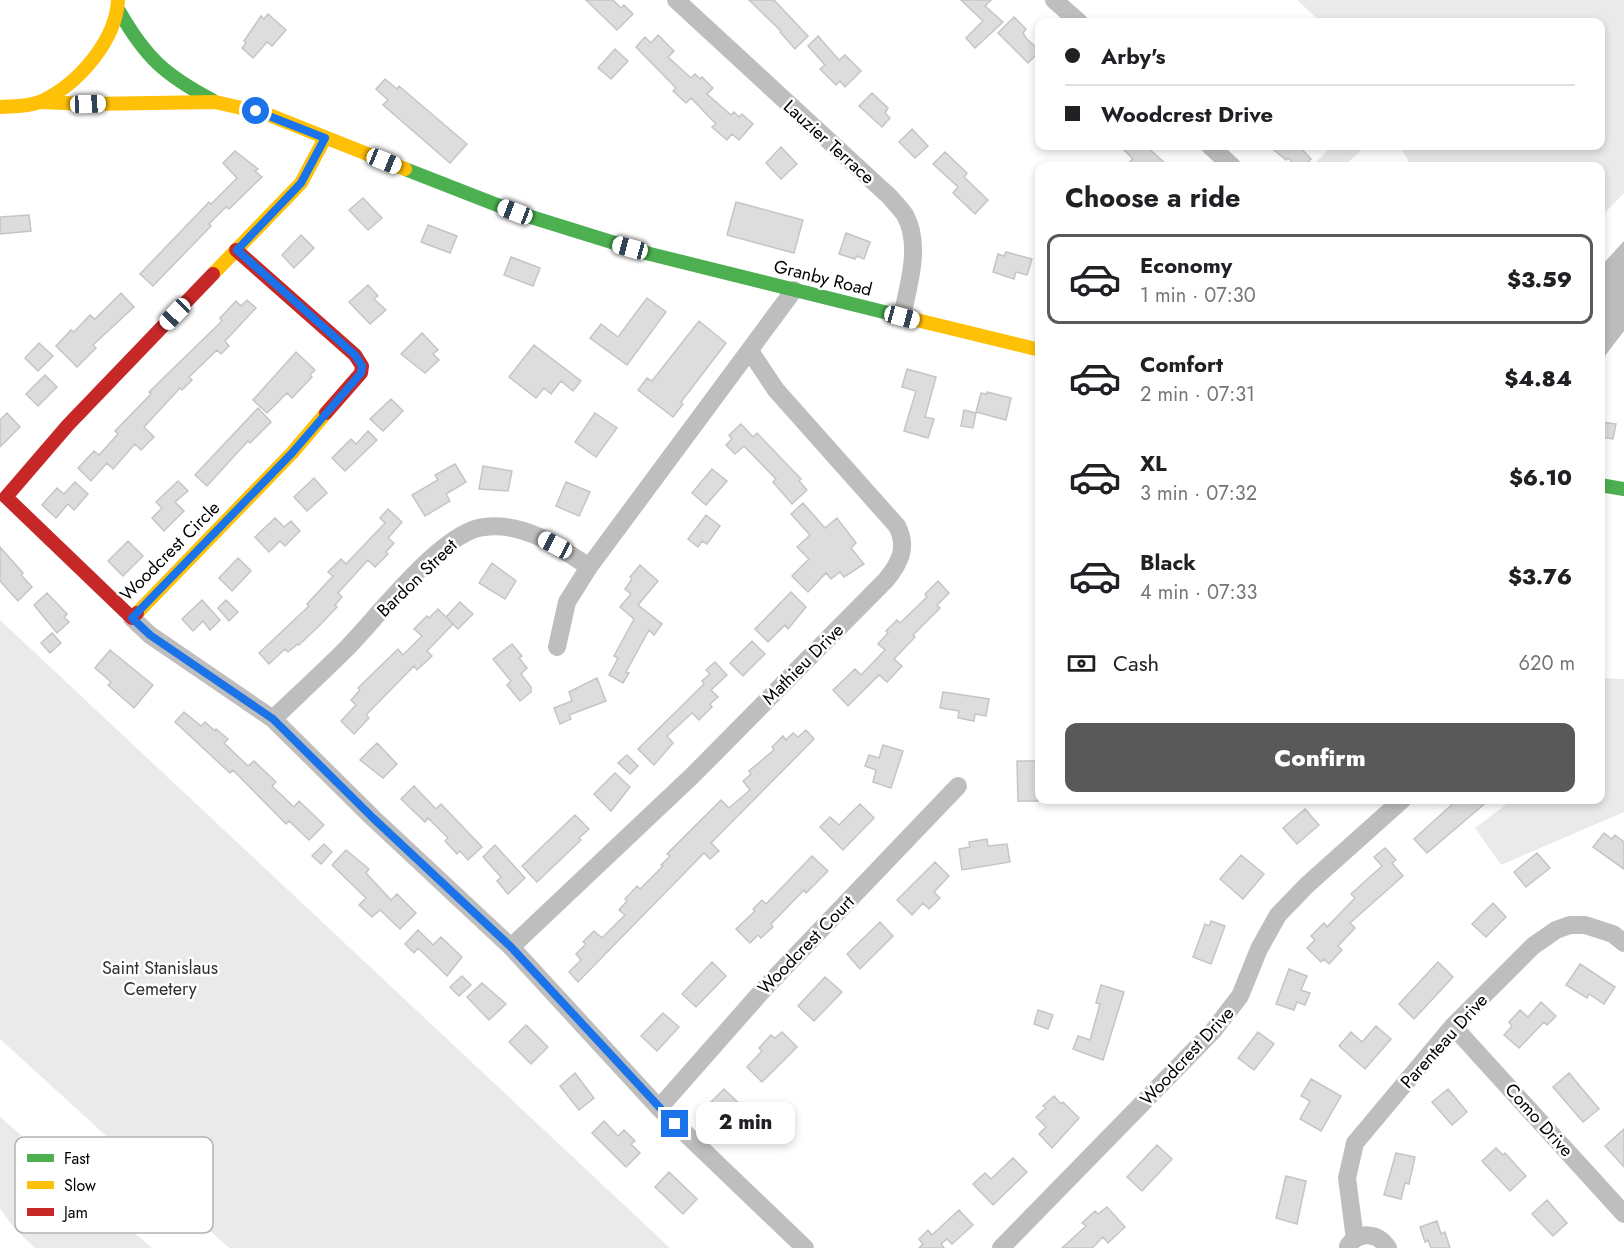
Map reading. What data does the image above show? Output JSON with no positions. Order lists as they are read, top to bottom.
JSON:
{
  "streets": {
    "main road": ["Granby Road", "Woodcrest Circle"],
    "street": [
      "Lauzier Terrace",
      "Bardon Street",
      "Mathieu Drive",
      "Woodcrest Court",
      "Parenteau Drive",
      "Woodcrest Drive",
      "Como Drive"
    ]
  },
  "crossings": [
    ["Lauzier Terrace", "Granby Road"],
    ["Granby Road", "Woodcrest Circle"],
    ["Parenteau Drive", "Como Drive"]
  ],
  "parks": ["Saint Stanislaus Cemetery"],
  "legend": ["Fast", "Slow", "Jam"],
  "page": {
    "banner": ["Arby's", "Woodcrest Drive"],
    "heading": "Choose a ride",
    "list": [
      {
        "name": "Economy",
        "note": "1 min · 07:30",
        "value": "$3.59"
      },
      {
        "name": "Comfort",
        "note": "2 min · 07:31",
        "value": "$4.84"
      },
      {
        "name": "XL",
        "note": "3 min · 07:32",
        "value": "$6.10"
      },
      {
        "name": "Black",
        "note": "4 min · 07:33",
        "value": "$3.76"
      }
    ],
    "pay": ["Cash", "620 m"],
    "buttons": "Confirm",
    "bubble": "2 min"
  }
}
